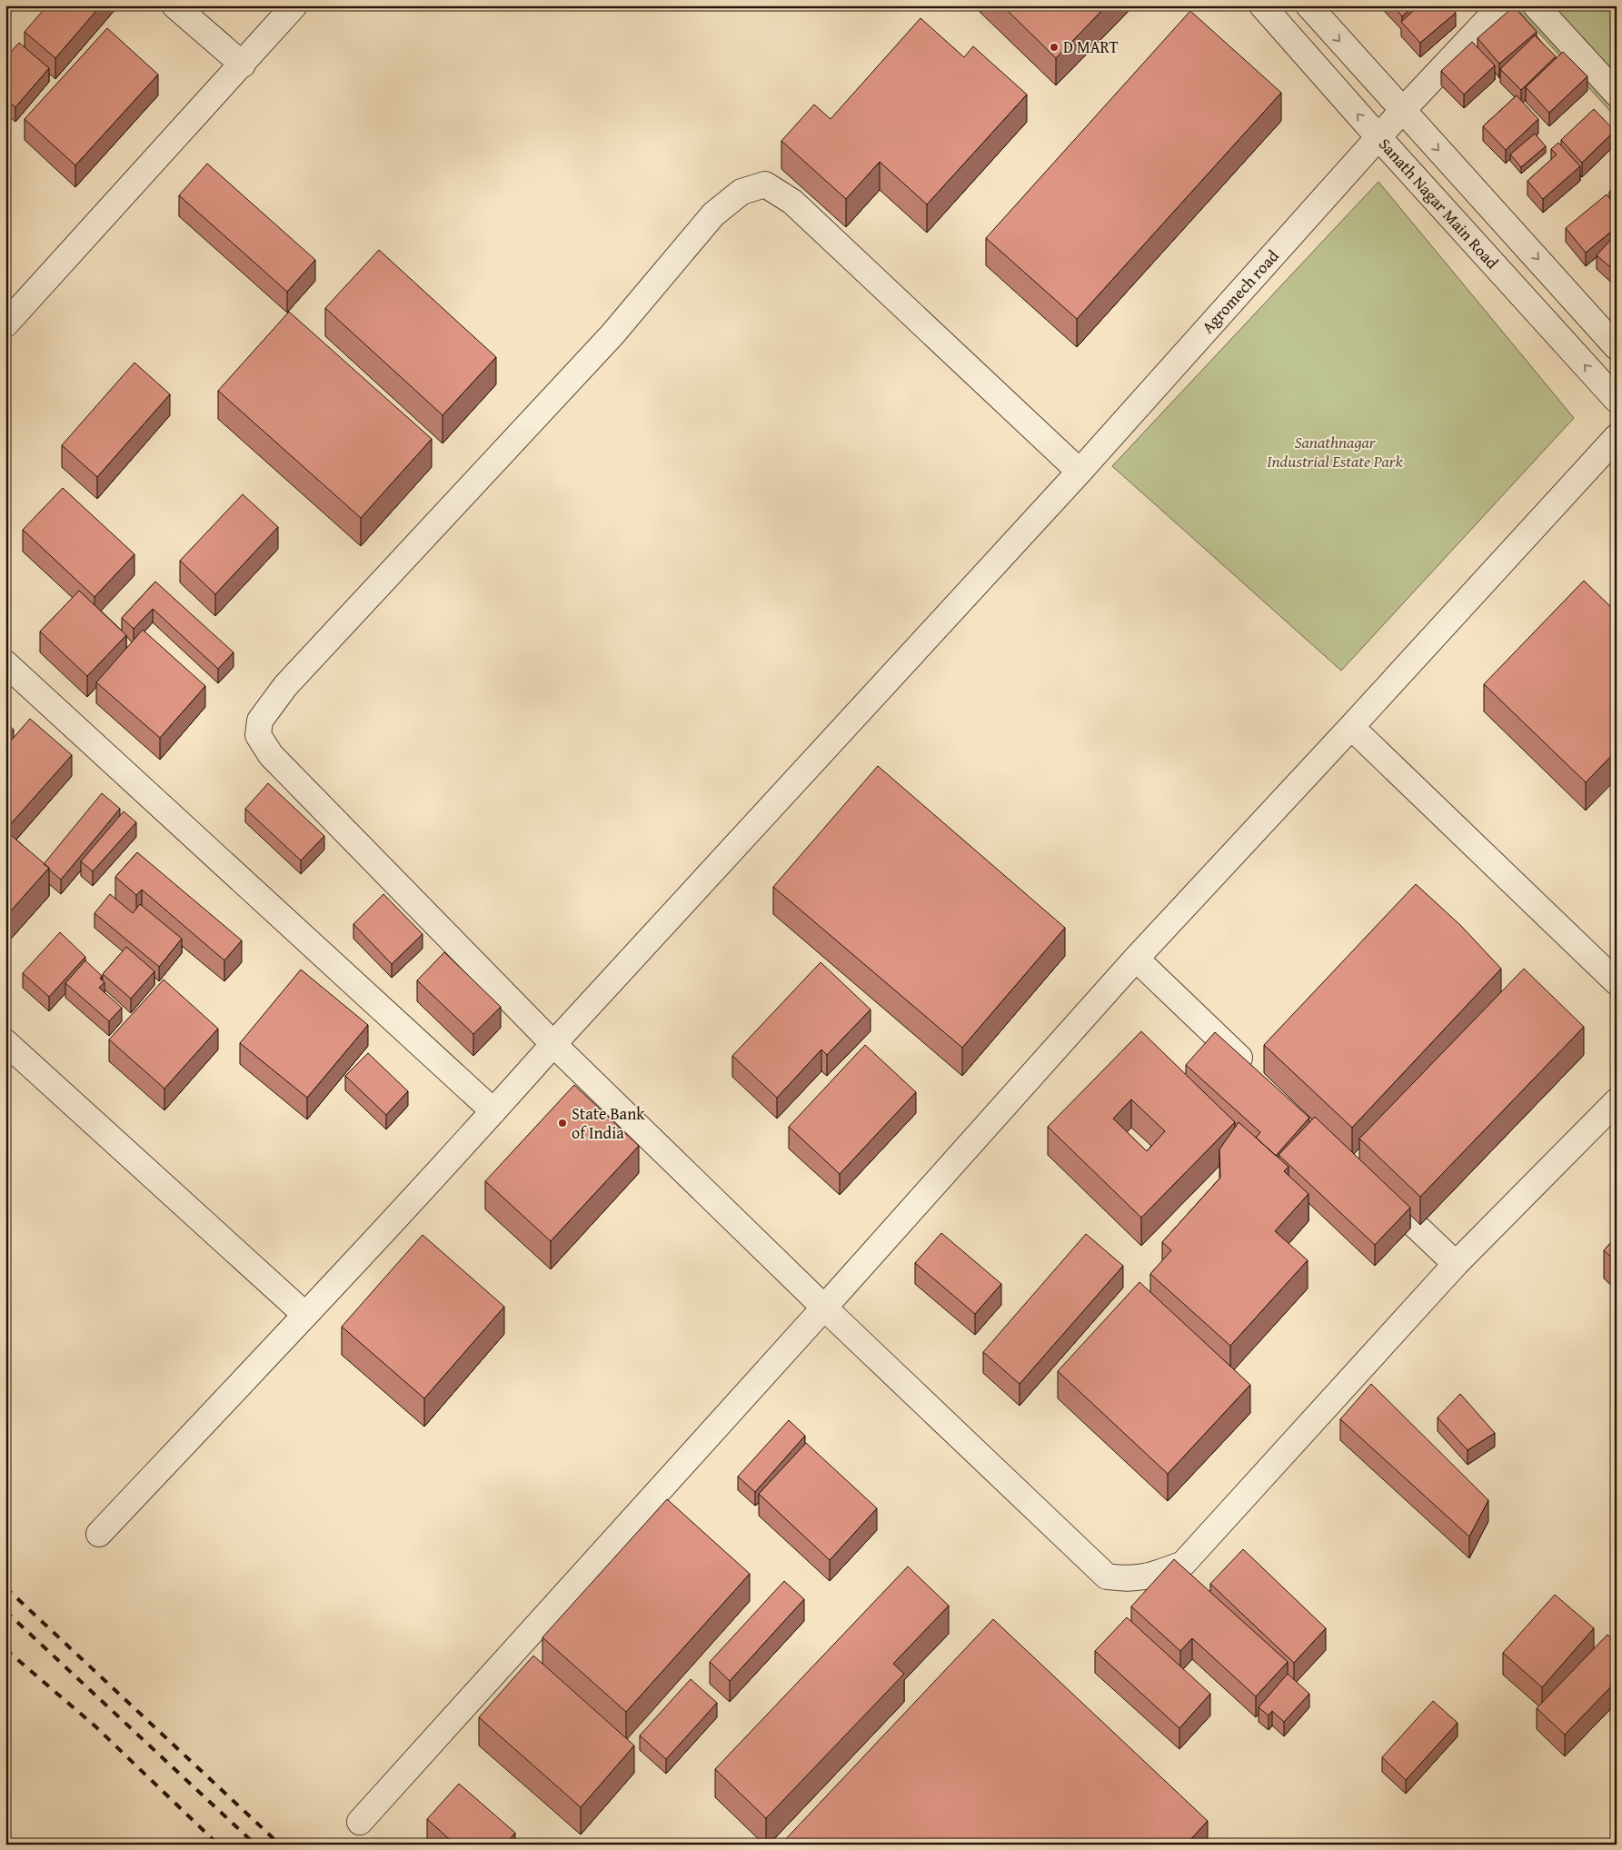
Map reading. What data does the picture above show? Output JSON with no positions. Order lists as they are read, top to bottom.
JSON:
{
  "streets": {
    "street": ["Sanath Nagar Main Road", "Agromech road"]
  },
  "crossings": [
    ["Sanath Nagar Main Road", "Agromech road"]
  ],
  "parks": ["Sanathnagar Industrial Estate Park"],
  "places": ["D MART", "State Bank of India"]
}
